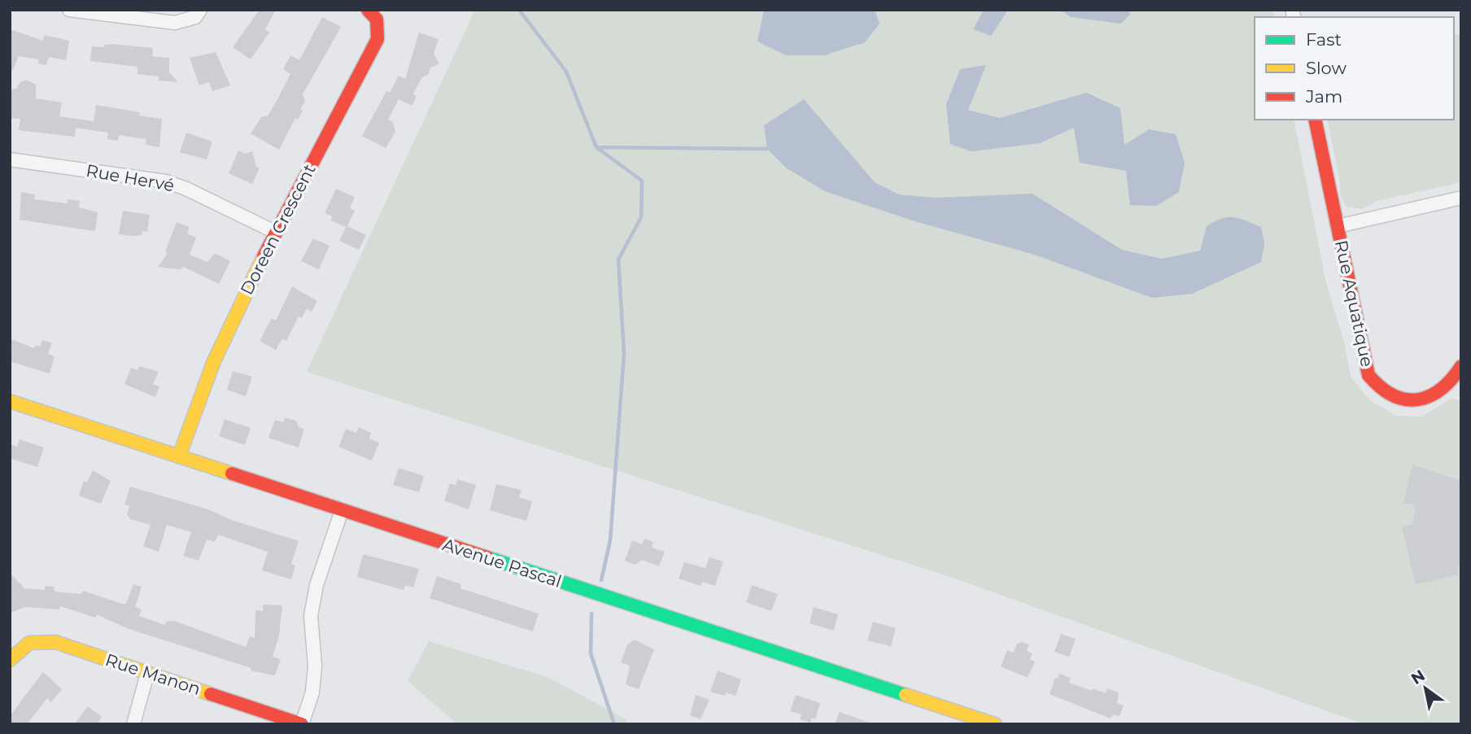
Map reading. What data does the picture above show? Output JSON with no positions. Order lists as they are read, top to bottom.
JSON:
{
  "streets": {
    "street": [
      "Rue Hervé",
      "Doreen Crescent",
      "Rue Aquatique",
      "Avenue Pascal",
      "Rue Manon"
    ]
  },
  "crossings": [
    ["Rue Hervé", "Doreen Crescent"],
    ["Doreen Crescent", "Avenue Pascal"]
  ],
  "legend": ["Fast", "Slow", "Jam"],
  "north": "top left"
}
